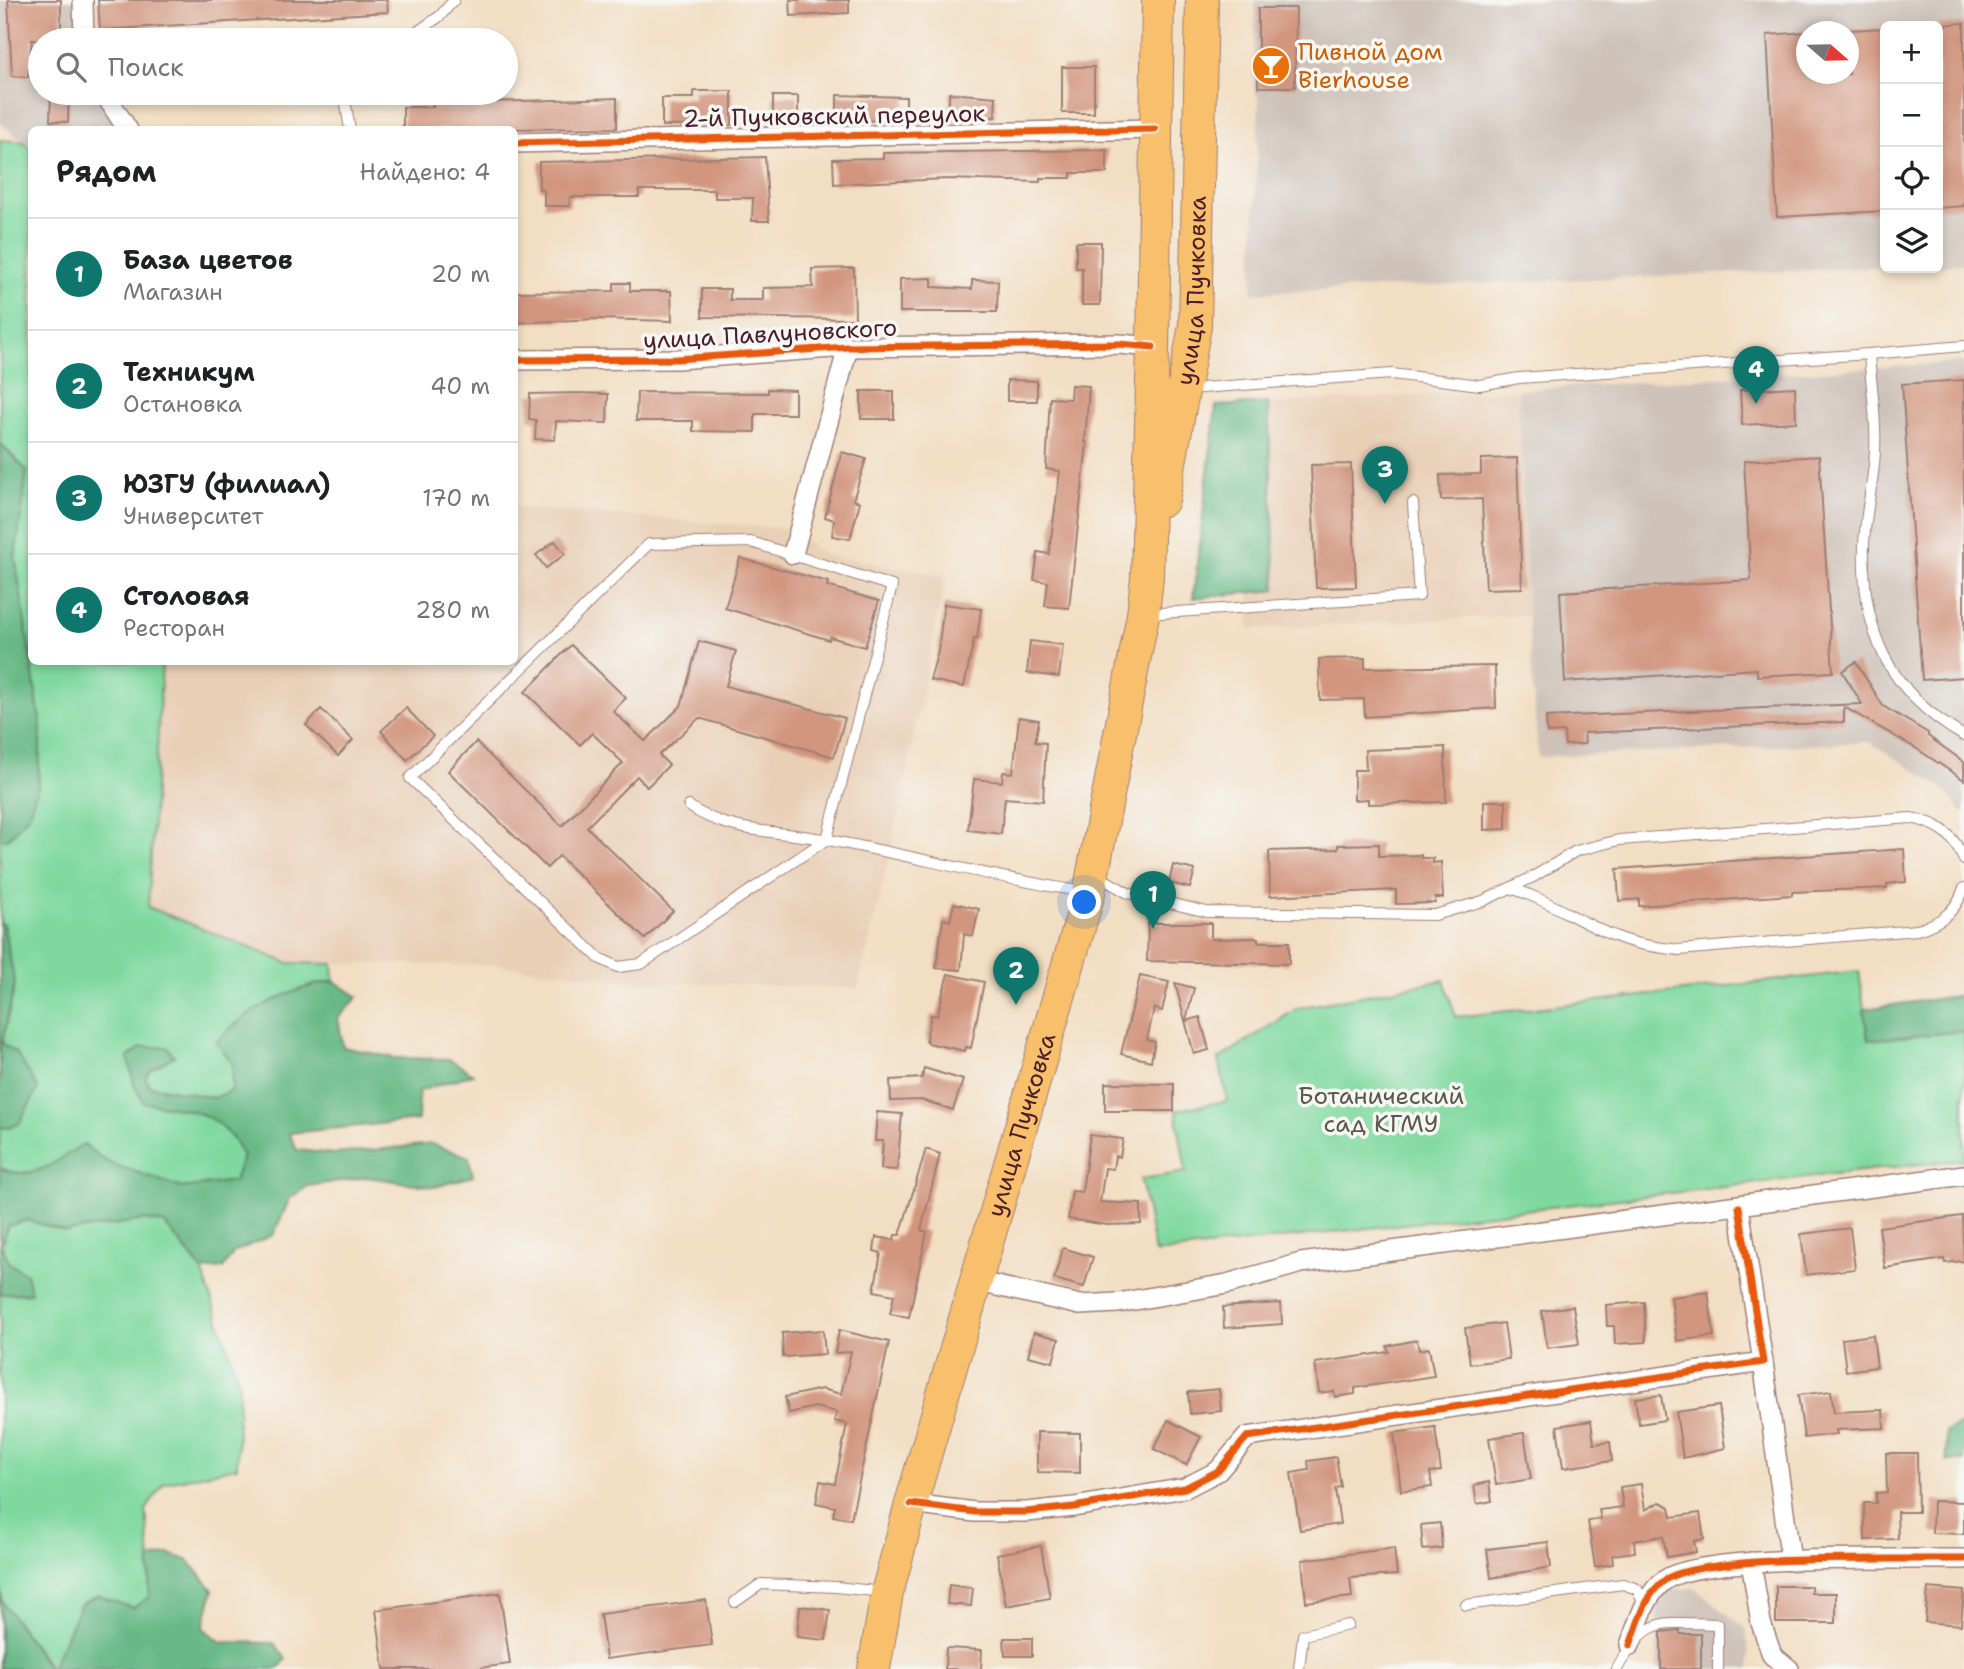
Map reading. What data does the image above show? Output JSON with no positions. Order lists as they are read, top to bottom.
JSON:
{
  "streets": {
    "main road": ["улица Пучковка"],
    "street": ["2-й Пучковский переулок", "улица Павлуновского"]
  },
  "crossings": [
    ["2-й Пучковский переулок", "улица Пучковка"],
    ["улица Пучковка", "улица Павлуновского"]
  ],
  "parks": ["Ботанический сад КГМУ"],
  "places": {
    "bar": ["Пивной дом Bierhouse"]
  },
  "north": "right",
  "page": {
    "map_buttons": ["+", "−"],
    "search": "Поиск",
    "heading": ["Рядом", "Найдено: 4"],
    "list": [
      {
        "mark": "1",
        "name": "База цветов",
        "note": "Магазин",
        "value": "20 m"
      },
      {
        "mark": "2",
        "name": "Техникум",
        "note": "Остановка",
        "value": "40 m"
      },
      {
        "mark": "3",
        "name": "ЮЗГУ (филиал)",
        "note": "Университет",
        "value": "170 m"
      },
      {
        "mark": "4",
        "name": "Столовая",
        "note": "Ресторан",
        "value": "280 m"
      }
    ],
    "pins": [
      "4",
      "3",
      "1",
      "2"
    ]
  }
}
